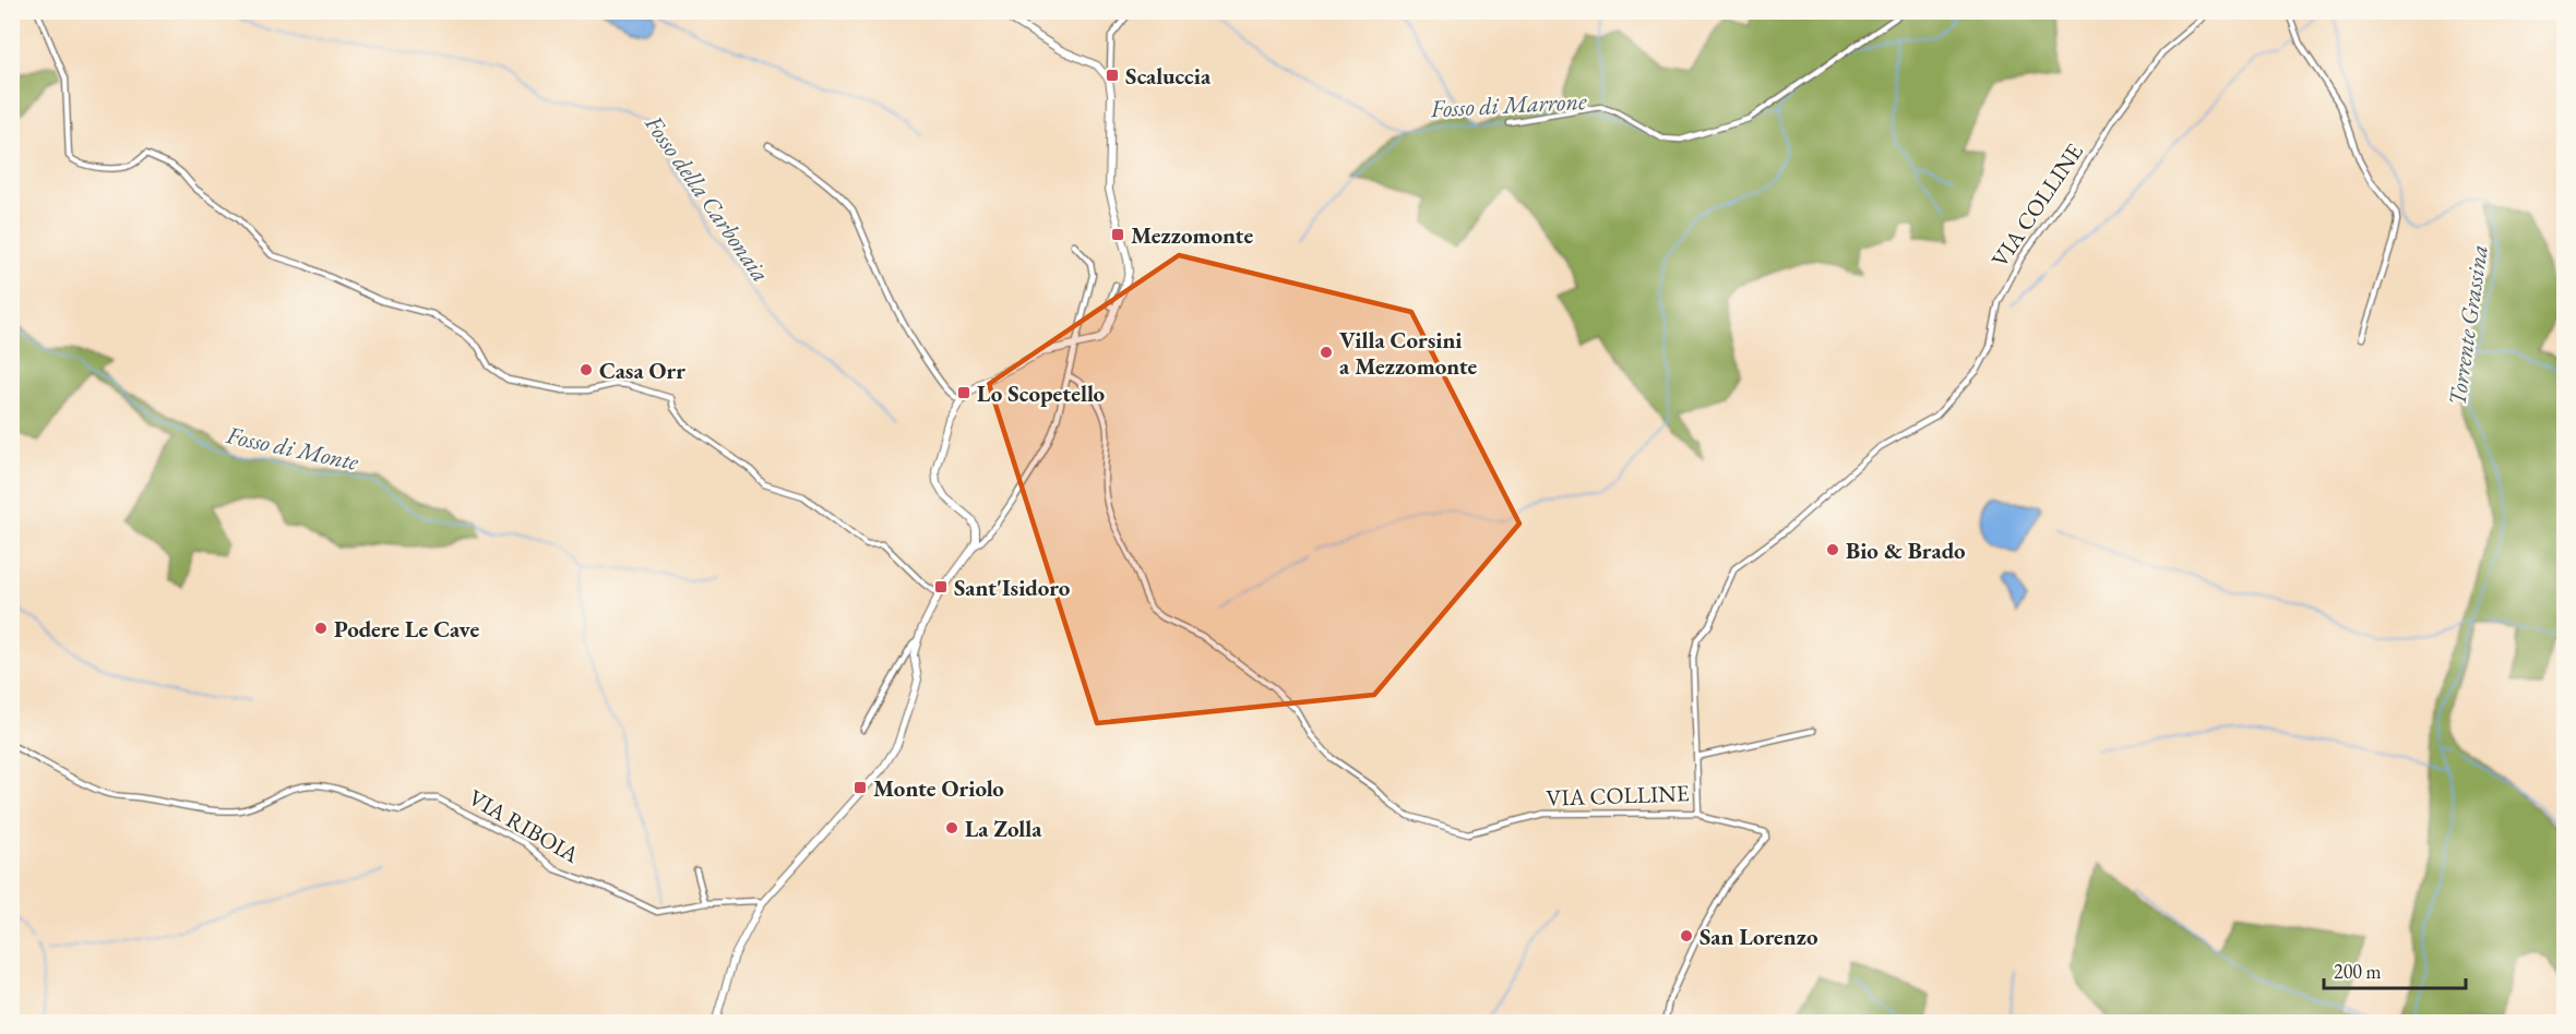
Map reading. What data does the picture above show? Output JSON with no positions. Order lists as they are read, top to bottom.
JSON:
{
  "streets": {
    "street": ["VIA COLLINE", "VIA RIBOIA"]
  },
  "water": [
    "Fosso di Marrone",
    "Fosso della Carbonaia",
    "Torrente Grassina",
    "Fosso di Monte"
  ],
  "places": {
    "transit": [
      "Scaluccia",
      "Mezzomonte",
      "Lo Scopetello",
      "Sant'Isidoro",
      "Monte Oriolo"
    ],
    "other": [
      "Villa Corsini a Mezzomonte",
      "Casa Orr",
      "Bio & Brado",
      "Podere Le Cave",
      "La Zolla",
      "San Lorenzo"
    ]
  },
  "scale_bar": "200 m"
}
